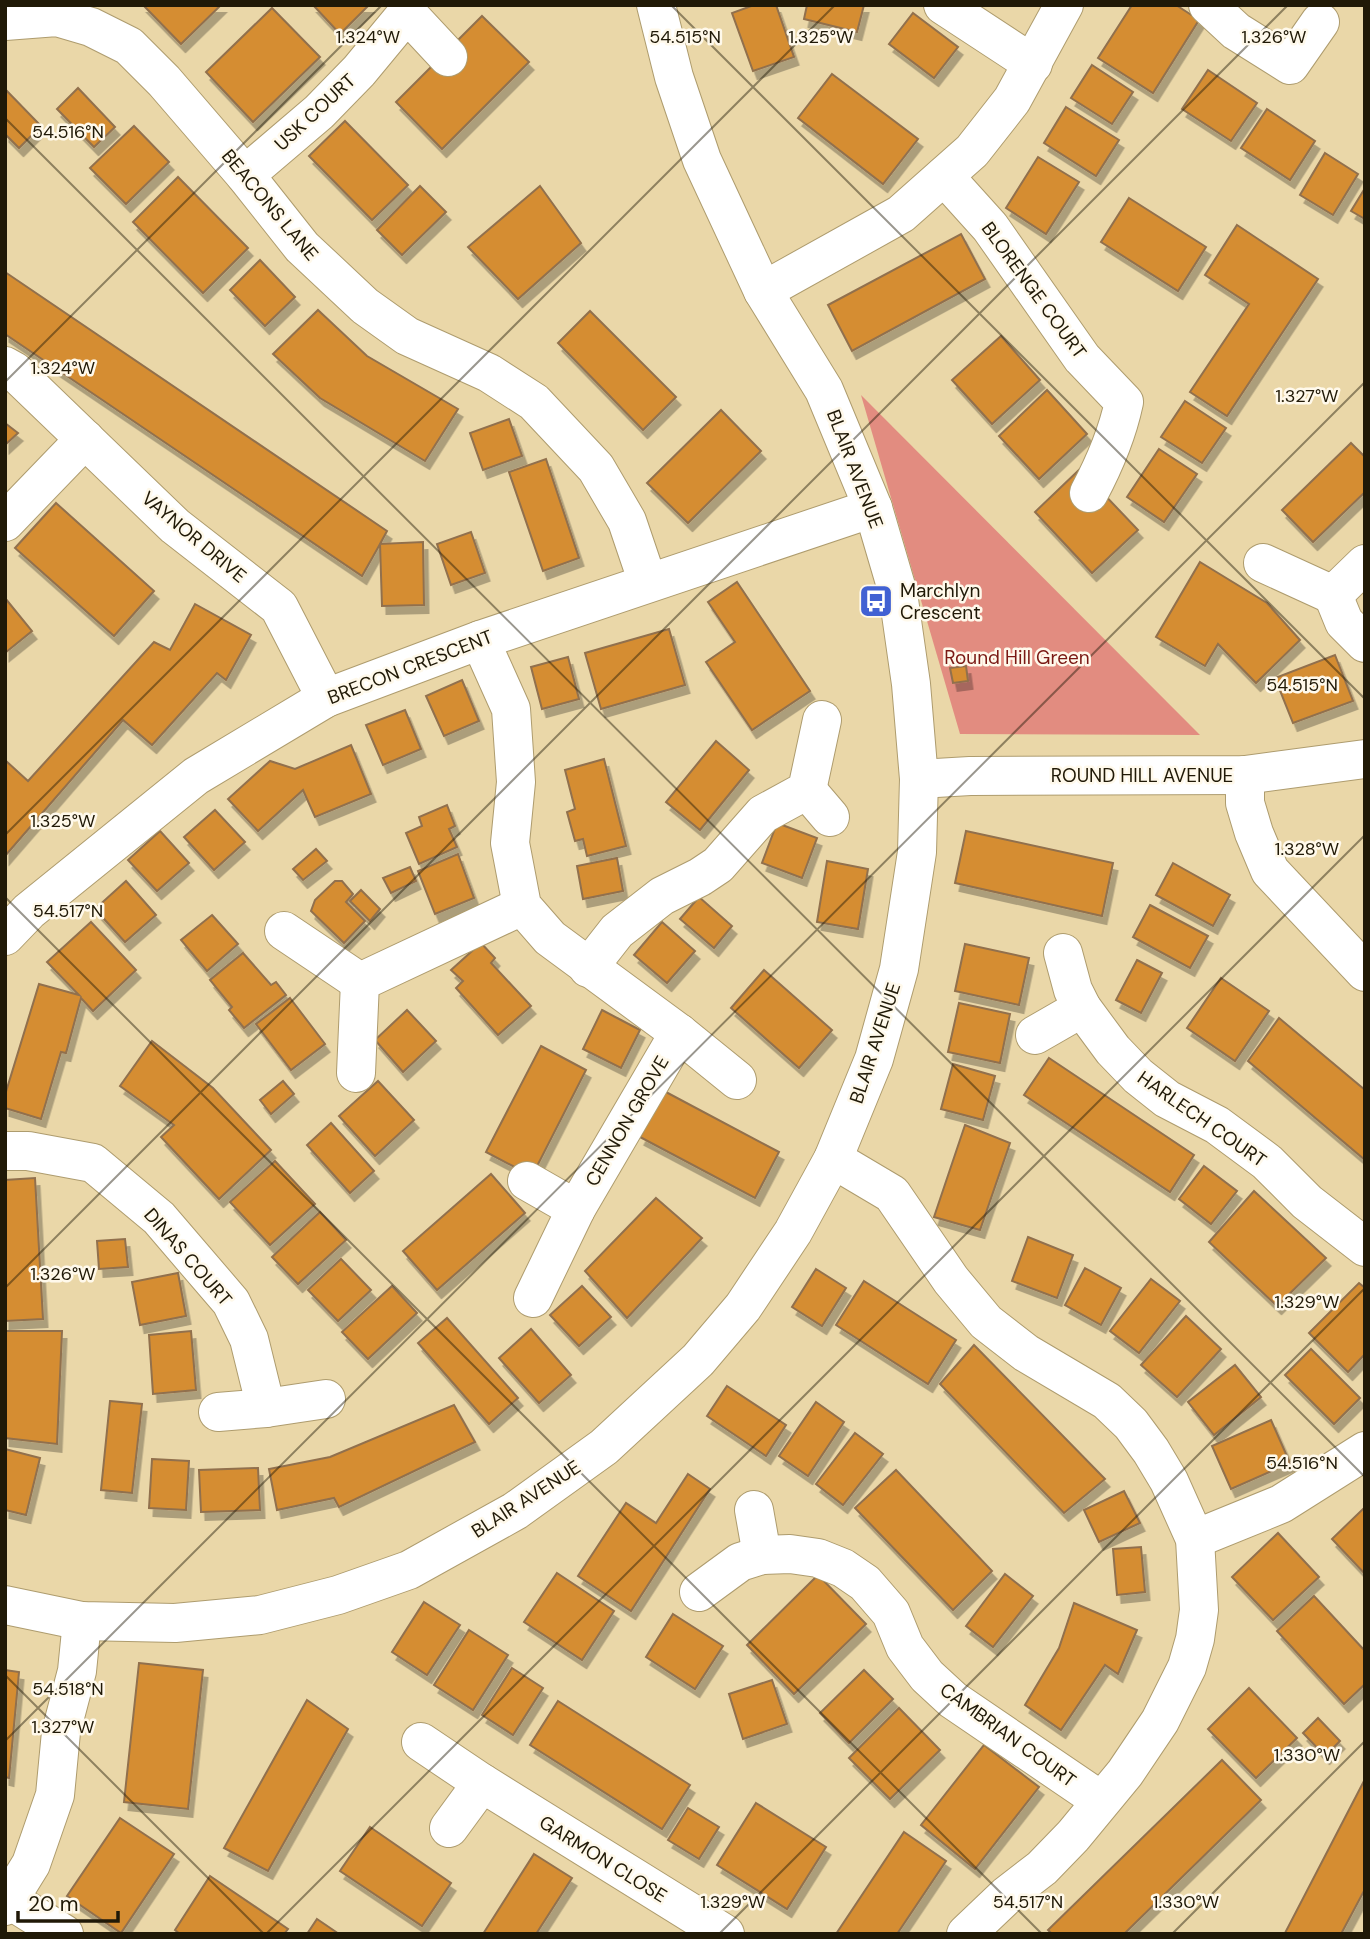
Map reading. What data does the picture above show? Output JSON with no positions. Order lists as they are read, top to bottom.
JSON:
{
  "streets": {
    "street": [
      "USK COURT",
      "BEACONS LANE",
      "BLORENGE COURT",
      "BLAIR AVENUE",
      "VAYNOR DRIVE",
      "BRECON CRESCENT",
      "ROUND HILL AVENUE",
      "HARLECH COURT",
      "CENNON GROVE",
      "DINAS COURT",
      "CAMBRIAN COURT",
      "GARMON CLOSE"
    ]
  },
  "crossings": [
    ["USK COURT", "BEACONS LANE"],
    ["BEACONS LANE", "BRECON CRESCENT"],
    ["BLAIR AVENUE", "BRECON CRESCENT"],
    ["BLAIR AVENUE", "ROUND HILL AVENUE"],
    ["VAYNOR DRIVE", "BRECON CRESCENT"]
  ],
  "parks": ["Round Hill Green"],
  "places": {
    "bus stop": ["Marchlyn Crescent"]
  },
  "scale_bar": "20 m",
  "coordinates": [
    "1.324°W",
    "54.515°N",
    "1.325°W",
    "1.326°W",
    "54.516°N",
    "1.327°W",
    "1.328°W",
    "54.517°N",
    "1.329°W",
    "54.518°N",
    "1.330°W"
  ]
}
